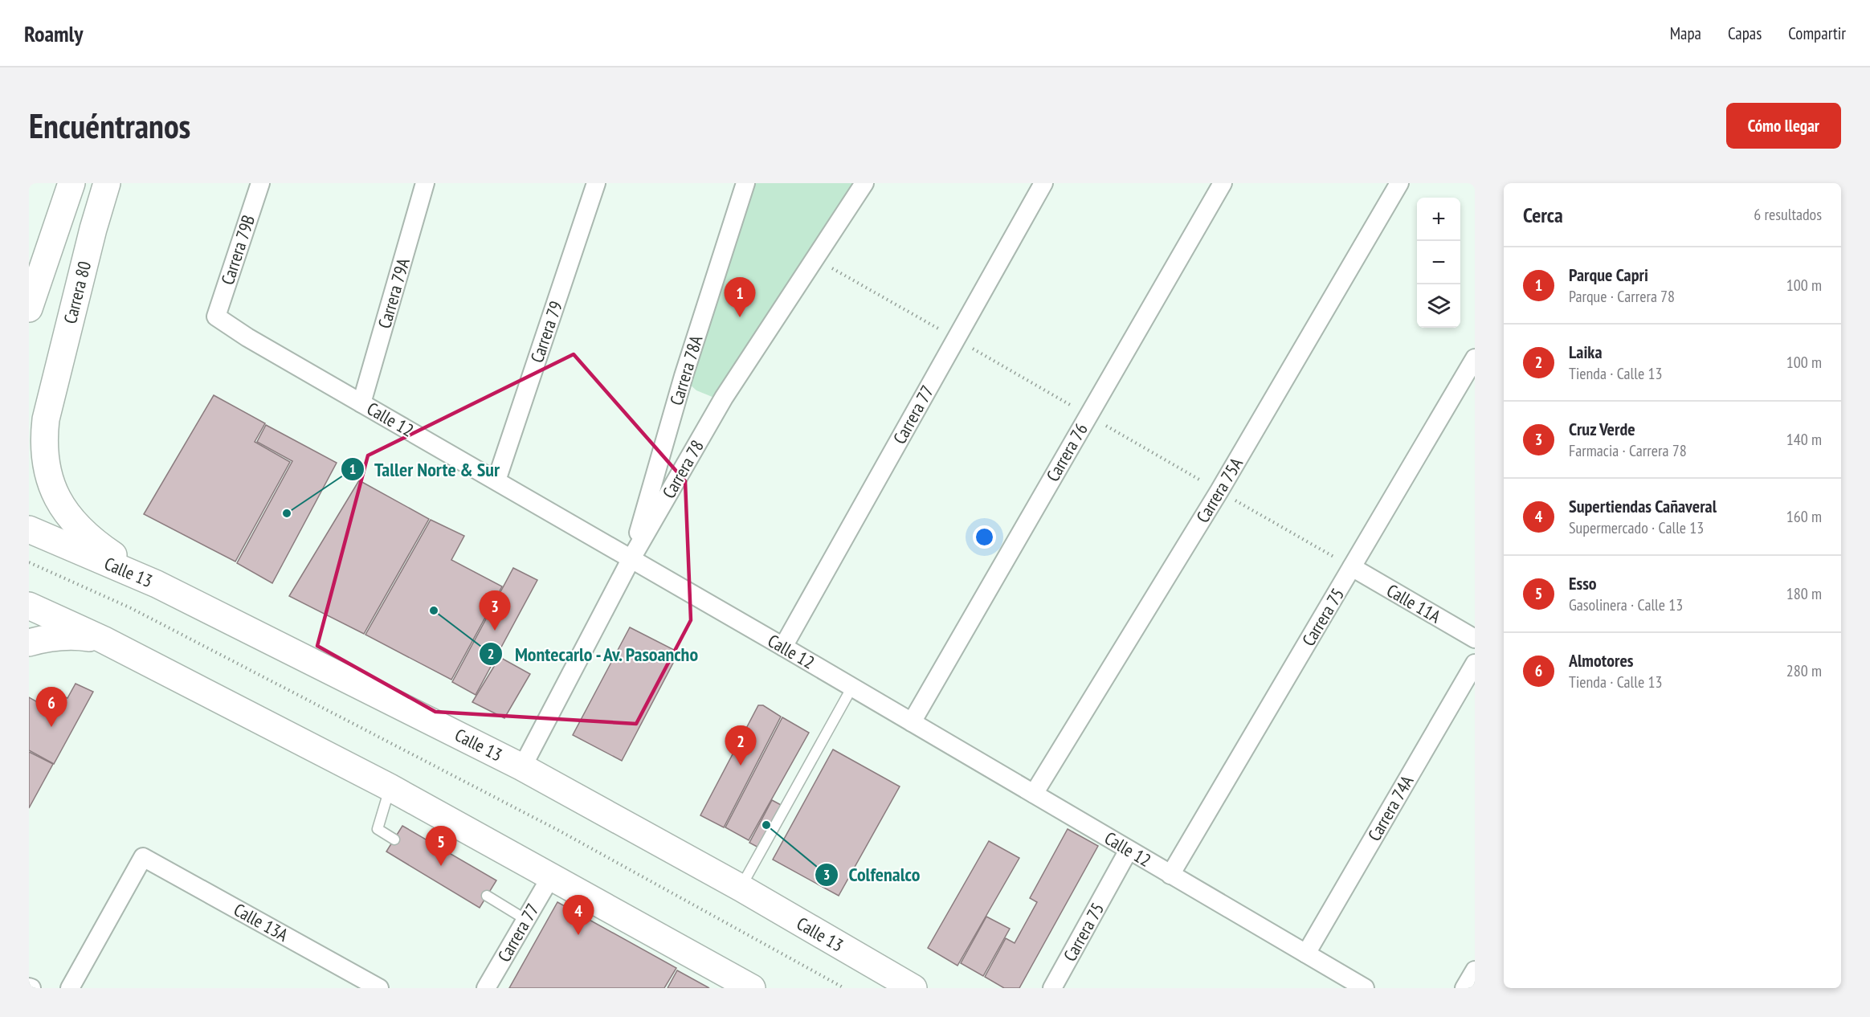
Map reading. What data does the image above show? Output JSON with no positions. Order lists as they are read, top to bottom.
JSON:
{
  "streets": {
    "main road": ["Carrera 80", "Calle 13"],
    "street": [
      "Carrera 79B",
      "Carrera 79A",
      "Carrera 79",
      "Carrera 78A",
      "Carrera 77",
      "Calle 12",
      "Carrera 76",
      "Carrera 78",
      "Carrera 75A",
      "Calle 11A",
      "Carrera 75",
      "Carrera 74A",
      "Calle 13A"
    ]
  },
  "crossings": [
    ["Carrera 79B", "Calle 12"],
    ["Carrera 80", "Calle 13"],
    ["Carrera 79A", "Calle 12"],
    ["Carrera 79", "Calle 12"],
    ["Carrera 78A", "Calle 12"],
    ["Carrera 78A", "Carrera 78"],
    ["Carrera 77", "Calle 12"],
    ["Calle 12", "Carrera 76"],
    ["Calle 12", "Carrera 78"],
    ["Calle 12", "Carrera 75A"],
    ["Calle 12", "Carrera 75"],
    ["Calle 12", "Carrera 74A"],
    ["Carrera 78", "Calle 13"],
    ["Calle 11A", "Carrera 75"]
  ],
  "places": ["Taller Norte & Sur", "Montecarlo - Av. Pasoancho", "Colfenalco"],
  "page": {
    "header": "Roamly",
    "nav": ["Mapa", "Capas", "Compartir"],
    "buttons": "Cómo llegar",
    "title": "Encuéntranos",
    "heading": ["Cerca", "6 resultados"],
    "map_buttons": ["+", "−"],
    "list": [
      {
        "mark": "1",
        "name": "Parque Capri",
        "note": "Parque · Carrera 78",
        "value": "100 m"
      },
      {
        "mark": "2",
        "name": "Laika",
        "note": "Tienda · Calle 13",
        "value": "100 m"
      },
      {
        "mark": "3",
        "name": "Cruz Verde",
        "note": "Farmacia · Carrera 78",
        "value": "140 m"
      },
      {
        "mark": "4",
        "name": "Supertiendas Cañaveral",
        "note": "Supermercado · Calle 13",
        "value": "160 m"
      },
      {
        "mark": "5",
        "name": "Esso",
        "note": "Gasolinera · Calle 13",
        "value": "180 m"
      },
      {
        "mark": "6",
        "name": "Almotores",
        "note": "Tienda · Calle 13",
        "value": "280 m"
      }
    ],
    "pins": [
      "1",
      "3",
      "6",
      "2",
      "5",
      "4"
    ]
  }
}
